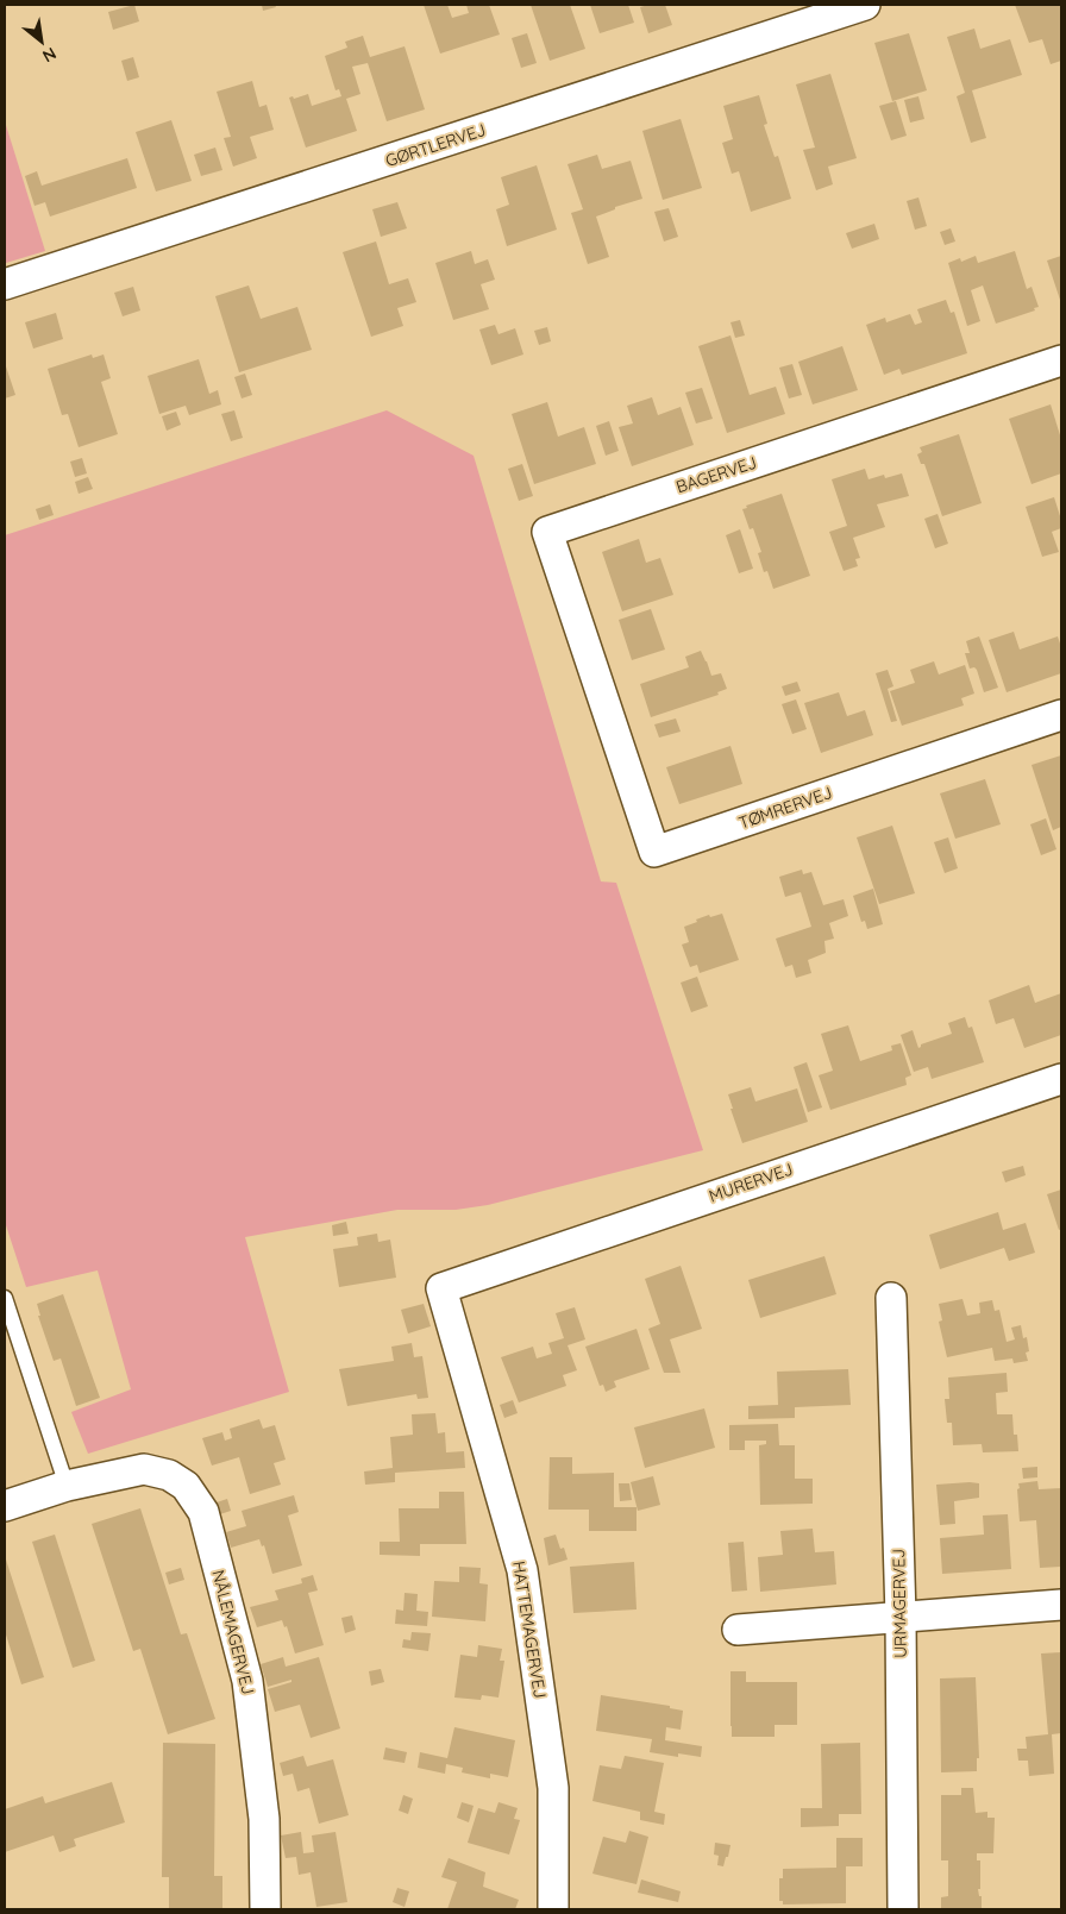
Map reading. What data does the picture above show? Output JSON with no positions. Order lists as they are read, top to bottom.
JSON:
{
  "streets": {
    "street": [
      "GØRTLERVEJ",
      "BAGERVEJ",
      "TØMRERVEJ",
      "MURERVEJ",
      "URMAGERVEJ",
      "HATTEMAGERVEJ",
      "NÅLEMAGERVEJ"
    ]
  },
  "crossings": [
    ["BAGERVEJ", "TØMRERVEJ"],
    ["MURERVEJ", "HATTEMAGERVEJ"]
  ],
  "north": "bottom right"
}
